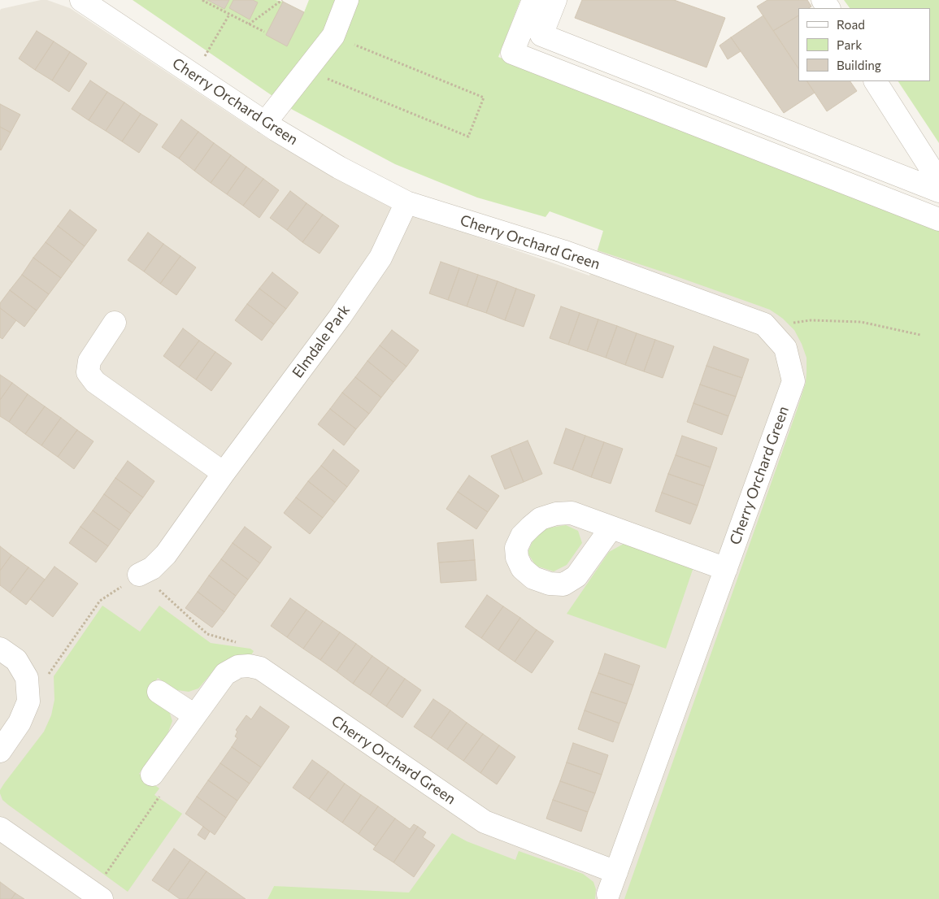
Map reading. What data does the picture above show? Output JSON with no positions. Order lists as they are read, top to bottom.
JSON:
{
  "streets": {
    "street": ["Cherry Orchard Green", "Elmdale Park"]
  },
  "crossings": [
    ["Cherry Orchard Green", "Elmdale Park"]
  ],
  "legend": ["Road", "Park", "Building"]
}
